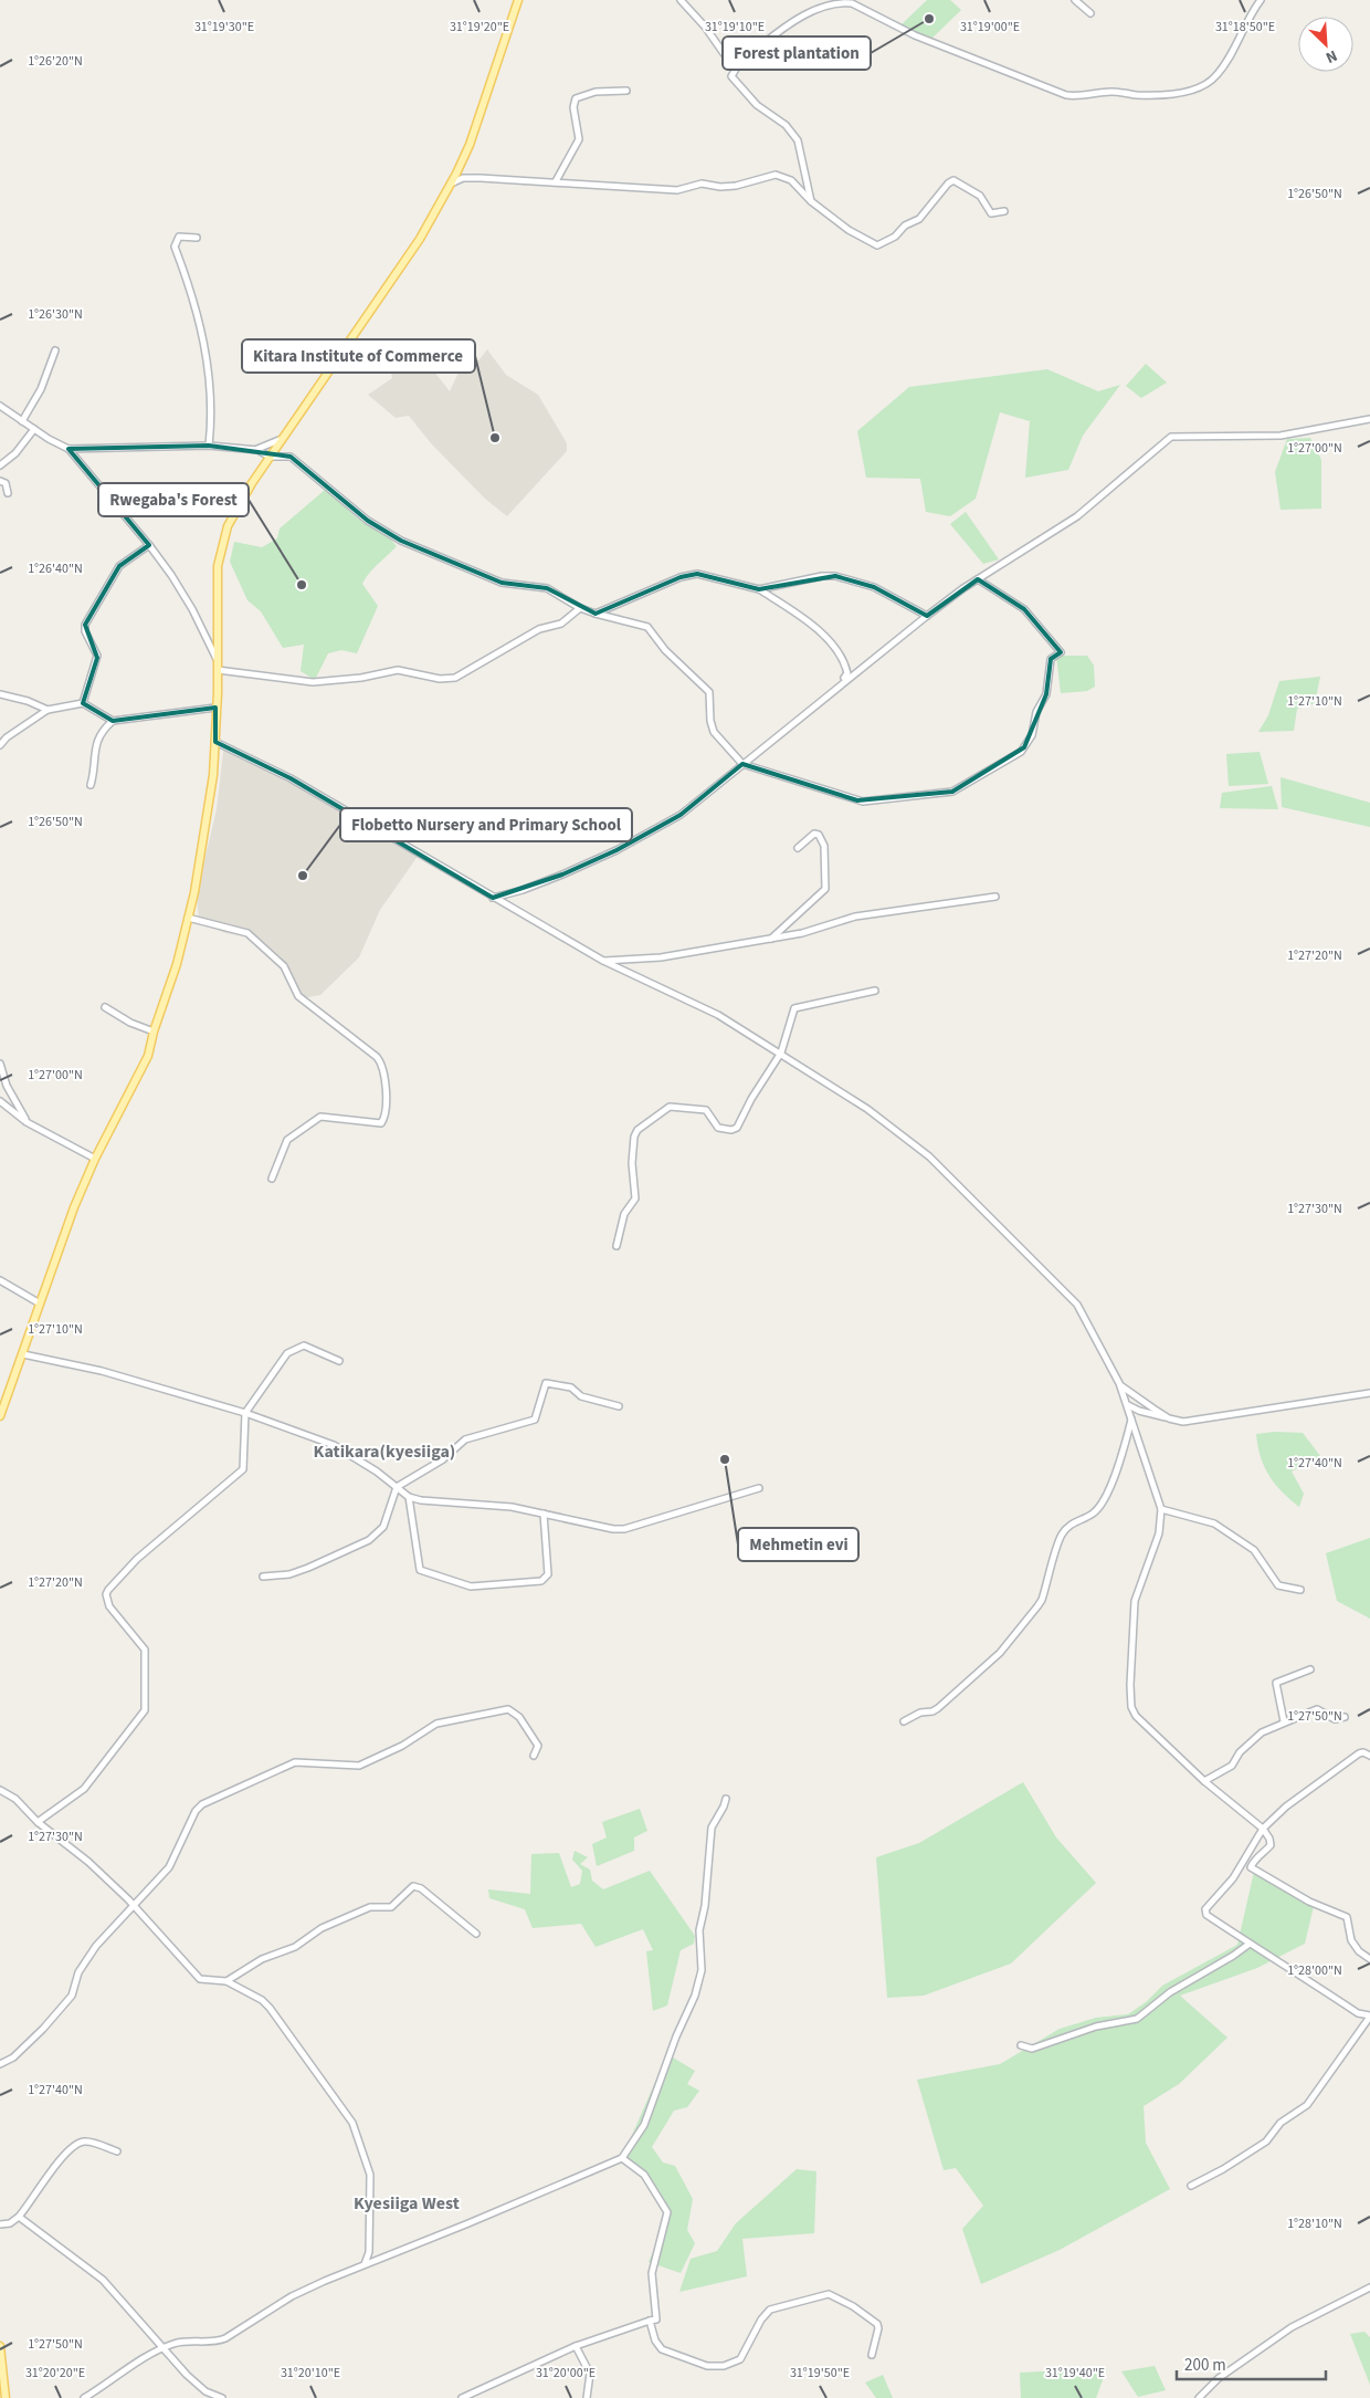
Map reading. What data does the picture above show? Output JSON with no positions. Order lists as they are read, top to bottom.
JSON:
{
  "districts": ["Katikara(kyesiiga)", "Kyesiiga West"],
  "places": [
    "Forest plantation",
    "Kitara Institute of Commerce",
    "Rwegaba's Forest",
    "Flobetto Nursery and Primary School",
    "Mehmetin evi"
  ],
  "scale_bar": "200 m",
  "north": "bottom right",
  "coordinates": [
    "31°19'30\"E",
    "31°19'20\"E",
    "31°19'10\"E",
    "31°19'00\"E",
    "31°18'50\"E",
    "1°26'20\"N",
    "1°26'50\"N",
    "1°26'30\"N",
    "1°27'00\"N",
    "1°26'40\"N",
    "1°27'10\"N",
    "1°27'20\"N",
    "1°27'30\"N",
    "1°27'40\"N",
    "1°27'50\"N",
    "1°28'00\"N",
    "1°28'10\"N",
    "31°20'20\"E",
    "31°20'10\"E",
    "31°20'00\"E",
    "31°19'50\"E",
    "31°19'40\"E"
  ]
}
